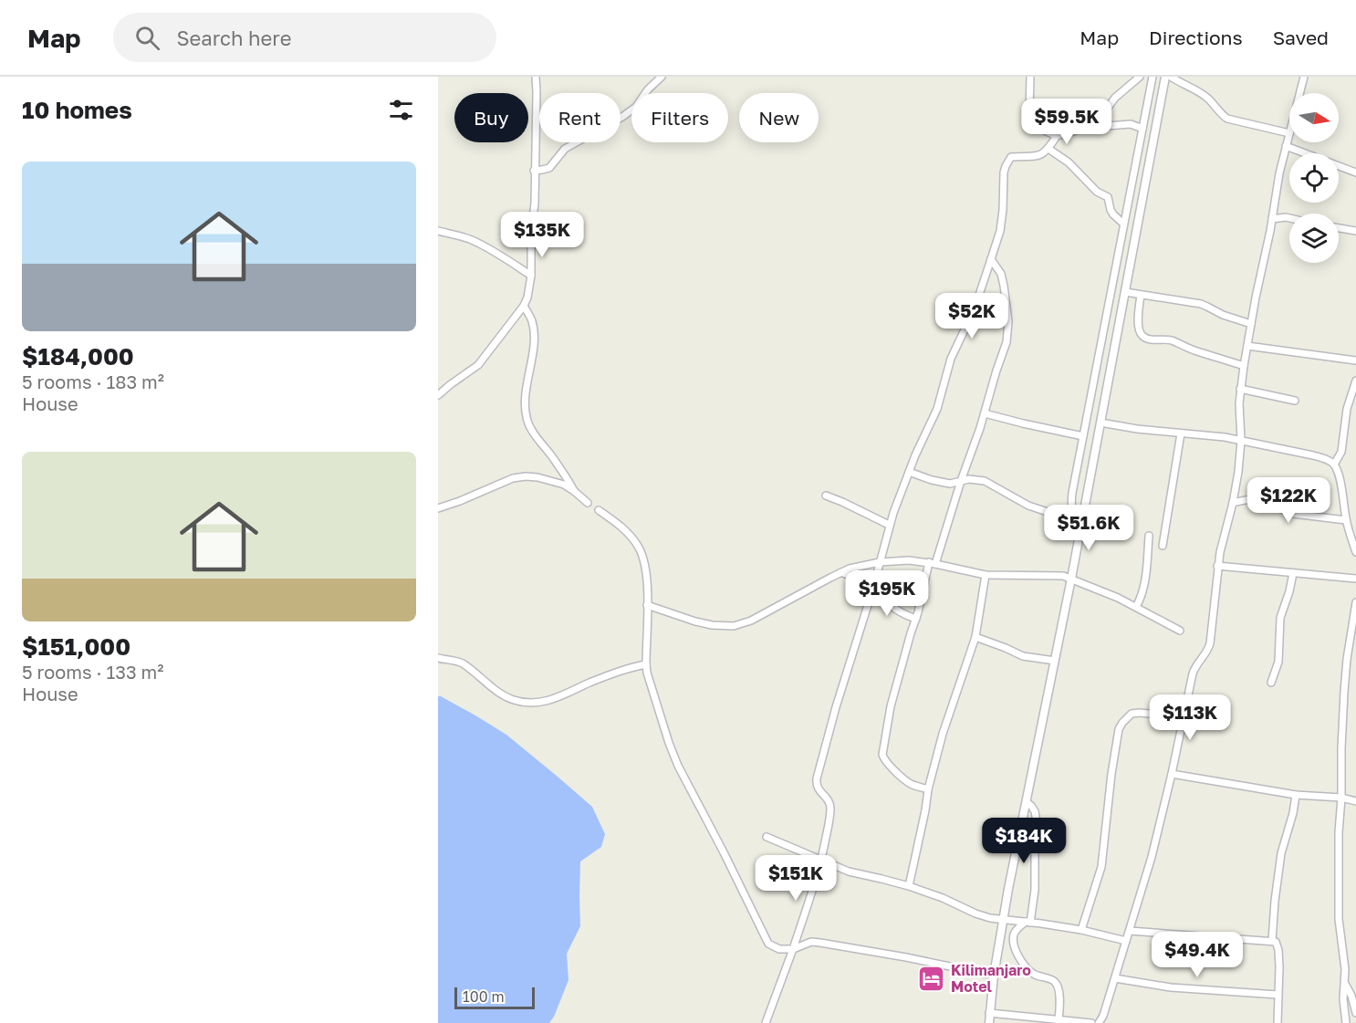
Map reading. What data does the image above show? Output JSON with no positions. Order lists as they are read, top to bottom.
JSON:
{
  "places": {
    "hotel": ["Kilimanjaro Motel"]
  },
  "scale_bar": "100 m",
  "north": "right",
  "page": {
    "header": "Map",
    "search": "Search here",
    "nav": ["Map", "Directions", "Saved"],
    "heading": "10 homes",
    "chip": [
      "Buy",
      "Rent",
      "Filters",
      "New"
    ],
    "price": [
      "$59.5K",
      "$135K",
      "$52K",
      "$122K",
      "$51.6K",
      "$195K",
      "$113K",
      "$184K",
      "$151K",
      "$49.4K"
    ],
    "list": [
      {
        "name": "$184,000",
        "note": "5 rooms · 183 m² · House"
      },
      {
        "name": "$151,000",
        "note": "5 rooms · 133 m² · House"
      }
    ],
    "scale": "100 m"
  }
}
